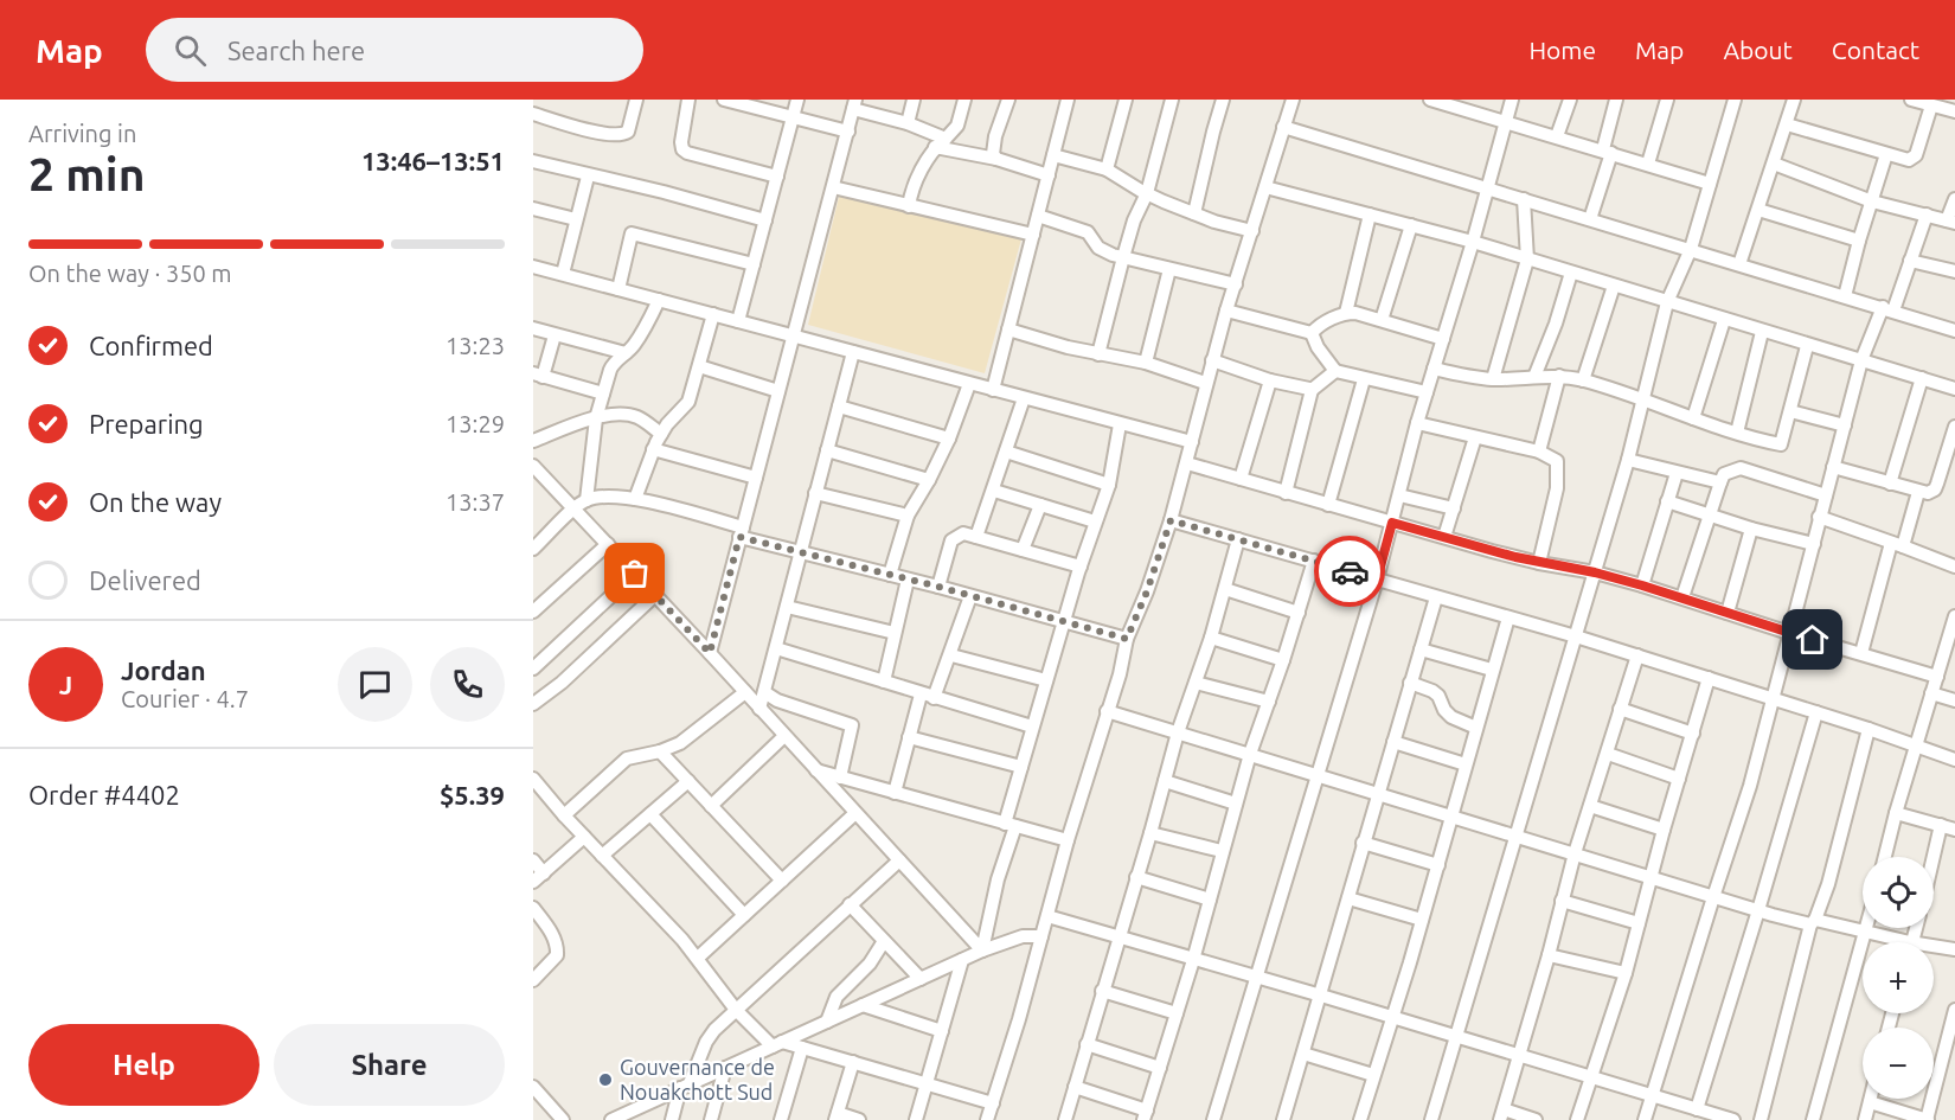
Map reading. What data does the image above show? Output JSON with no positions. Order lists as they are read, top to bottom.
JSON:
{
  "places": ["Gouvernance de Nouakchott Sud"],
  "page": {
    "header": "Map",
    "search": "Search here",
    "nav": [
      "Home",
      "Map",
      "About",
      "Contact"
    ],
    "heading": ["2 min", "Arriving in", "13:46–13:51"],
    "panel": [
      "Jordan",
      "Courier · 4.7",
      "Order #4402",
      "$5.39"
    ],
    "bar": "On the way · 350 m",
    "list": [
      ["Confirmed", "13:23"],
      ["Preparing", "13:29"],
      ["On the way", "13:37"],
      "Delivered"
    ],
    "round": "J",
    "map_buttons": ["+", "−"],
    "buttons": ["Help", "Share"]
  }
}
